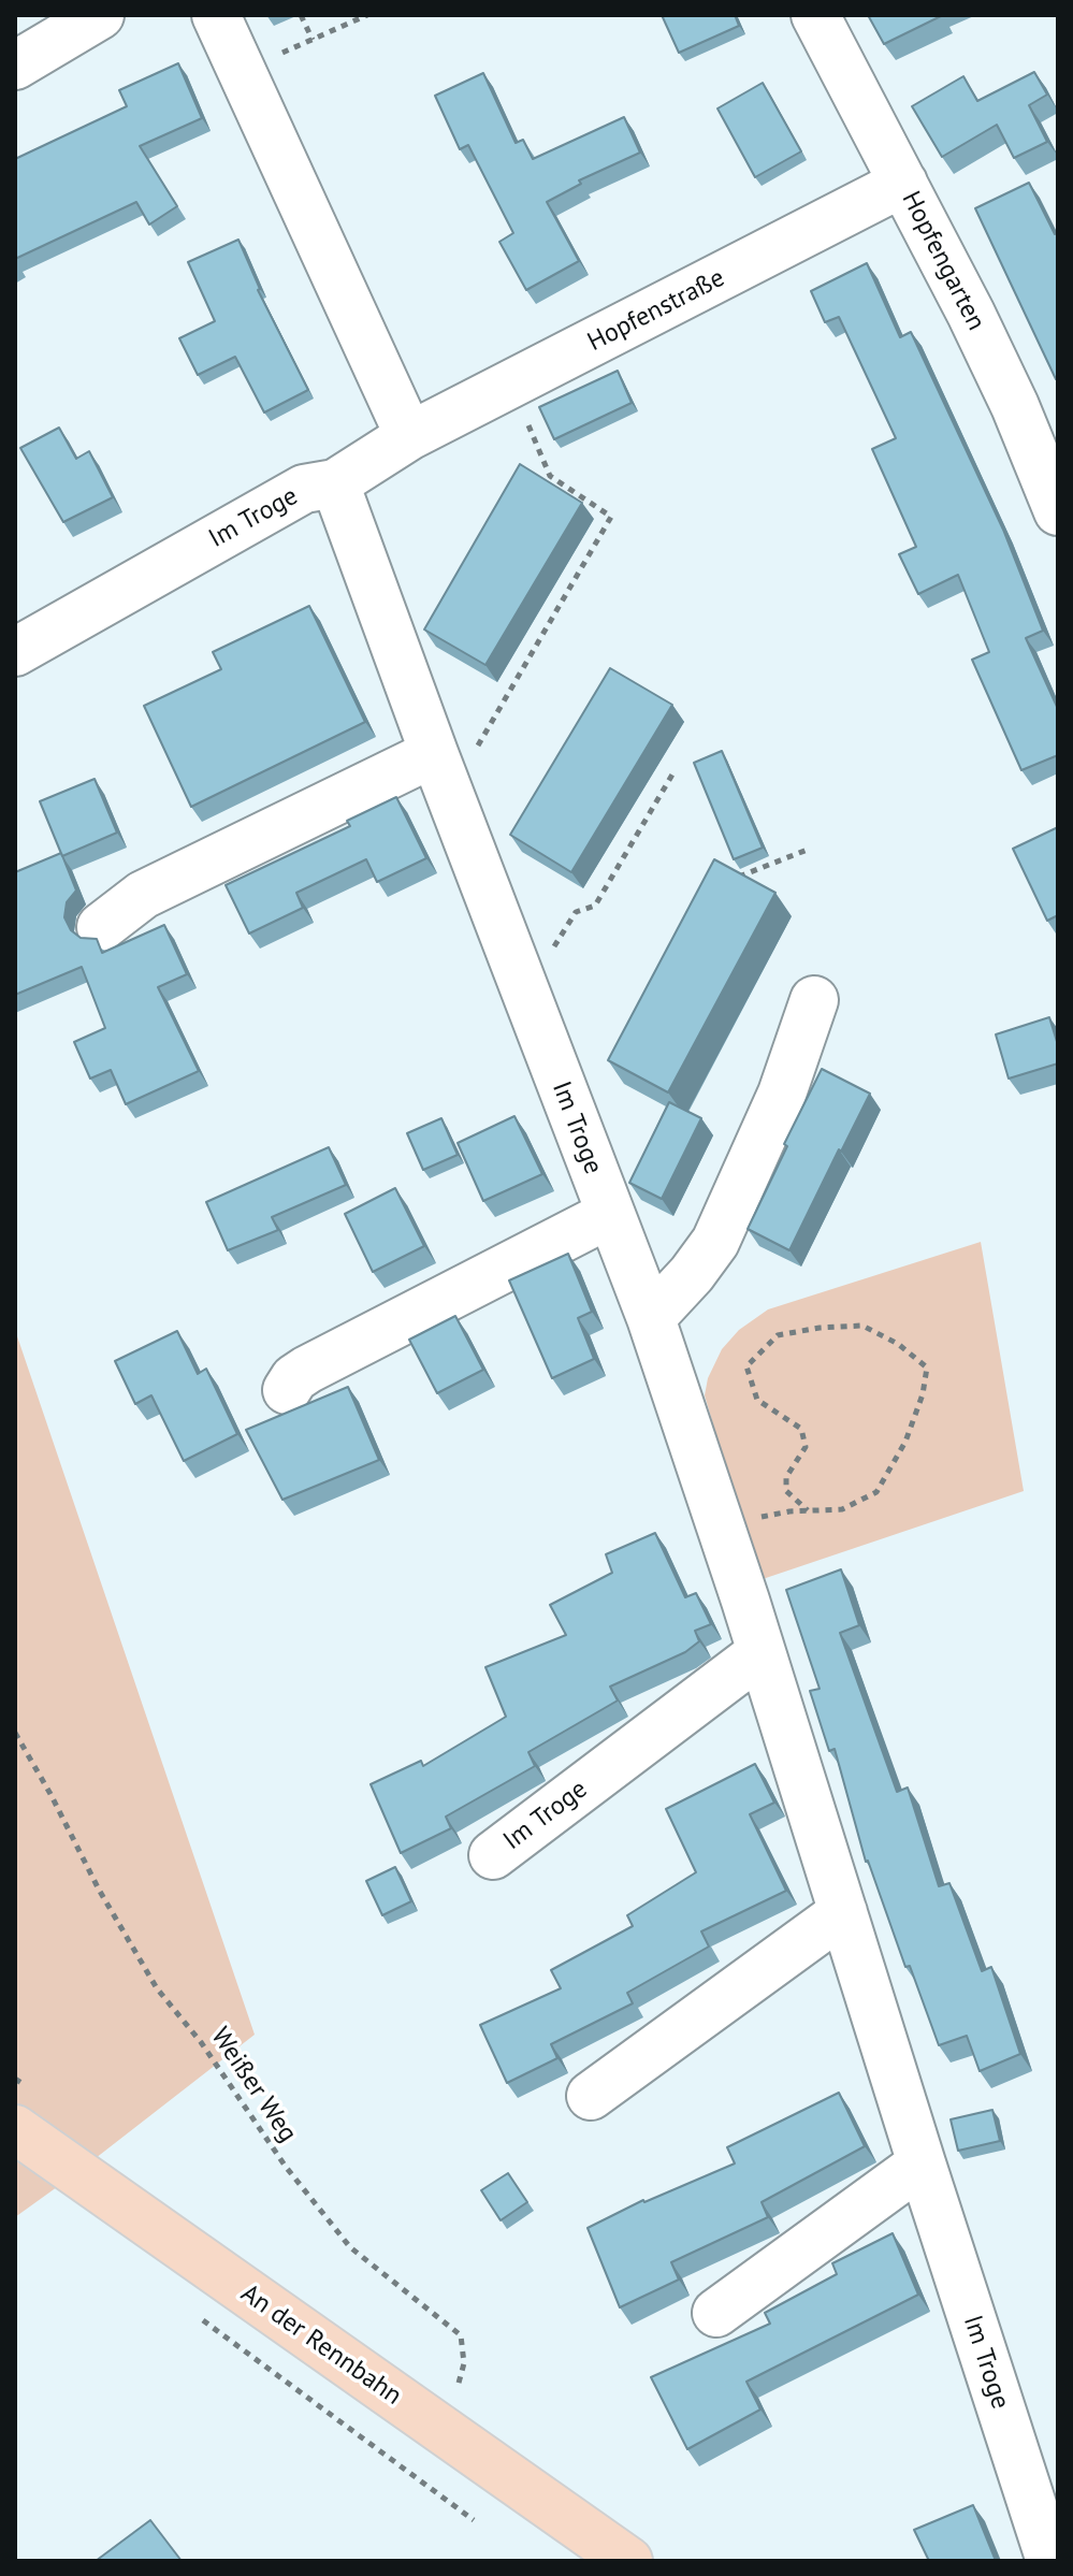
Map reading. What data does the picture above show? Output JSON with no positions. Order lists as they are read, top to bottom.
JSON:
{
  "streets": {
    "main road": ["An der Rennbahn"],
    "street": ["Hopfengarten", "Hopfenstraße", "Im Troge"],
    "path": ["Weißer Weg"]
  },
  "crossings": [
    ["Hopfengarten", "Hopfenstraße"],
    ["Hopfenstraße", "Im Troge"],
    ["Weißer Weg", "An der Rennbahn"]
  ]
}
